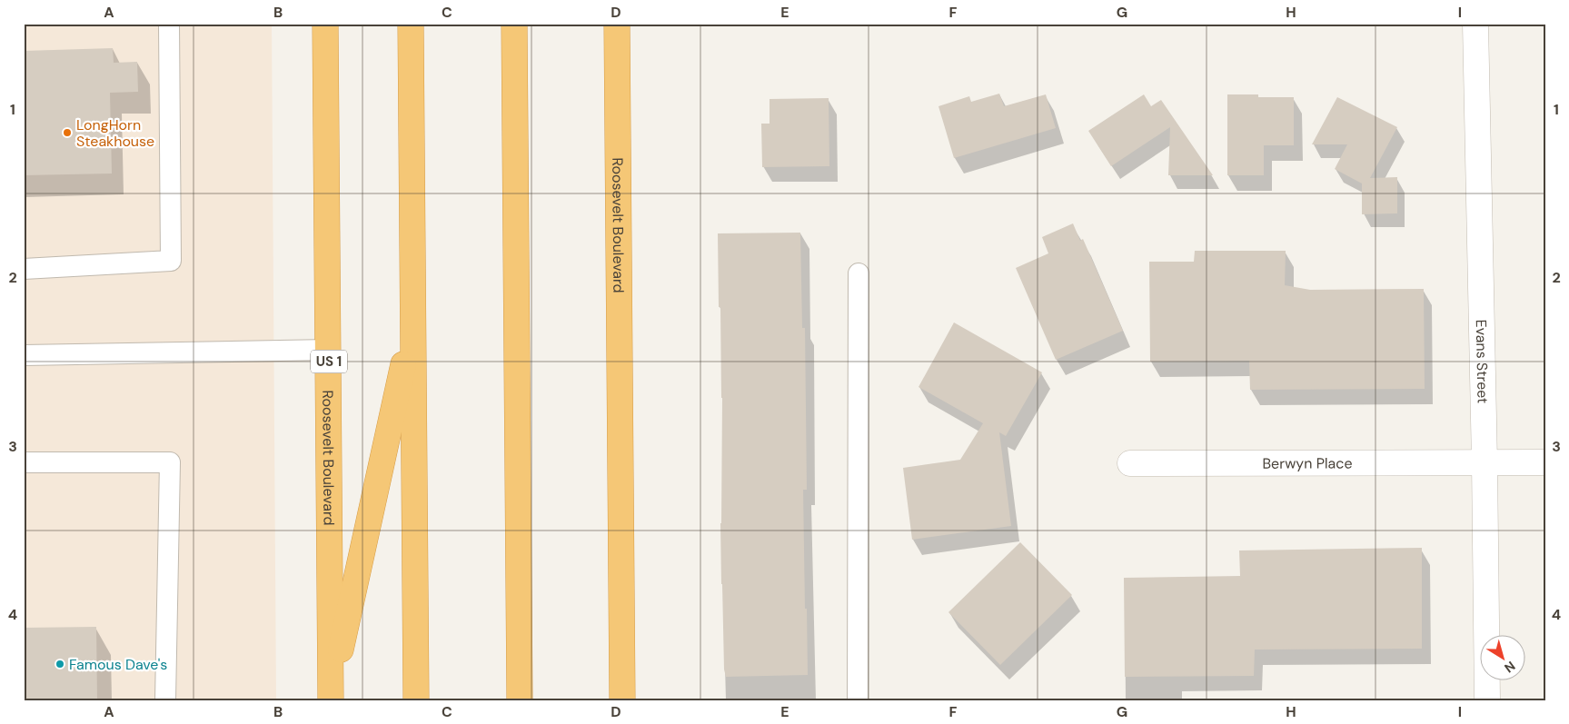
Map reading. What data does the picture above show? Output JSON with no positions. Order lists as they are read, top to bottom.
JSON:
{
  "streets": {
    "highway": ["Roosevelt Boulevard", "US 1"],
    "street": ["Evans Street", "Berwyn Place"]
  },
  "crossings": [
    ["Evans Street", "Berwyn Place"]
  ],
  "places": ["LongHorn Steakhouse", "Famous Dave's"],
  "north": "bottom right",
  "grid": {
    "columns": [
      "A",
      "B",
      "C",
      "D",
      "E",
      "F",
      "G",
      "H",
      "I"
    ],
    "rows": [
      "1",
      "2",
      "3",
      "4"
    ]
  }
}
